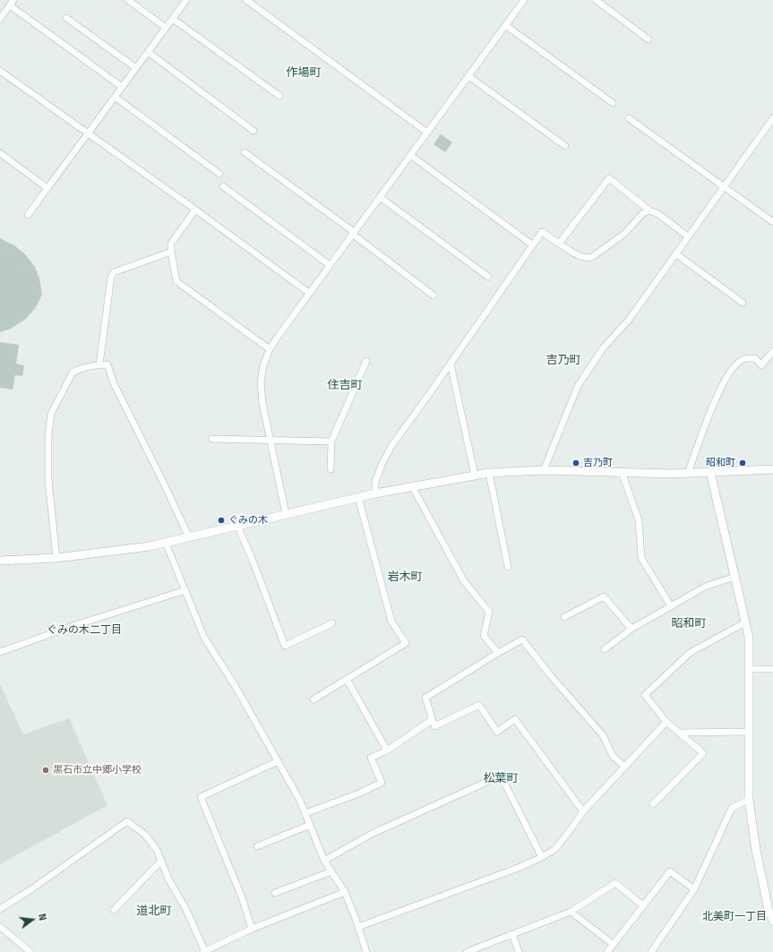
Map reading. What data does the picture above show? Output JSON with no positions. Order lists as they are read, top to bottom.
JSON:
{
  "districts": [
    "作場町",
    "吉乃町",
    "住吉町",
    "岩木町",
    "昭和町",
    "ぐみの木二丁目",
    "松葉町",
    "道北町",
    "北美町一丁目"
  ],
  "places": [
    "吉乃町",
    "昭和町",
    "ぐみの木",
    "黒石市立中郷小学校"
  ],
  "north": "right"
}
